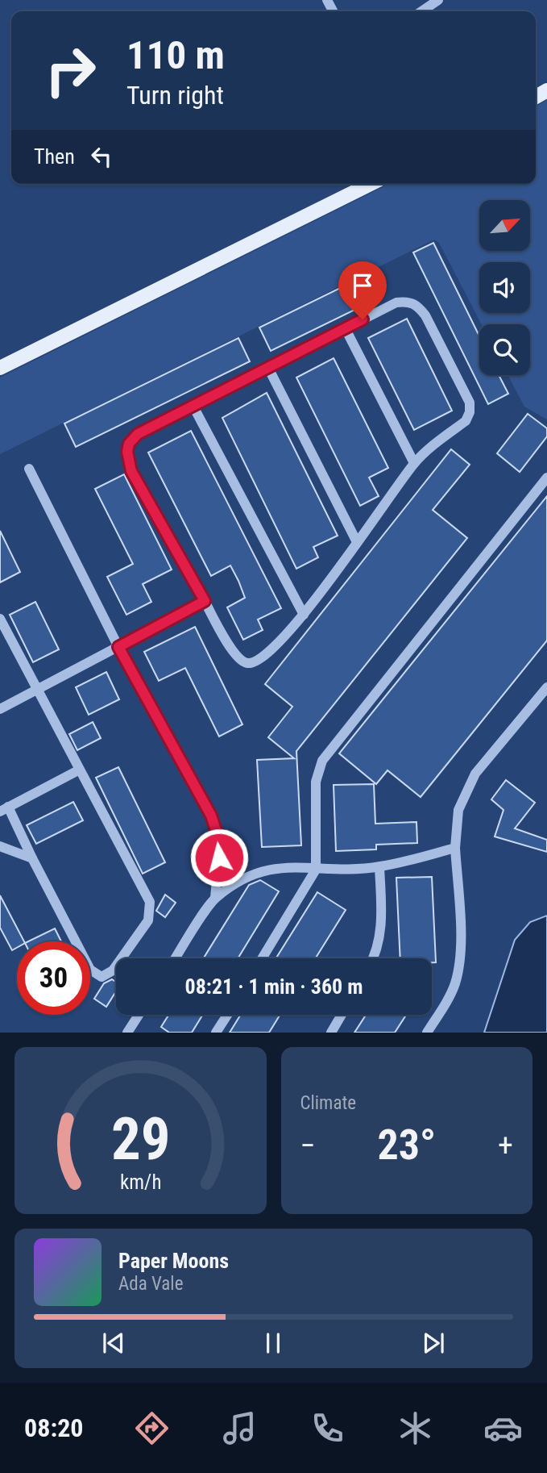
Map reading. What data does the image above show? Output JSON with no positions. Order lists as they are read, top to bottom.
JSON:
{
  "north": "top right",
  "page": {
    "turn": ["110 m", "Turn right"],
    "then": "Then",
    "limit": "30",
    "trip": "08:21 · 1 min · 360 m",
    "tile": "Climate",
    "heat": ["−", "23°", "+"],
    "song": ["Paper Moons", "Ada Vale"],
    "tabs": "08:20",
    "gauge": ["29", "km/h"]
  }
}
